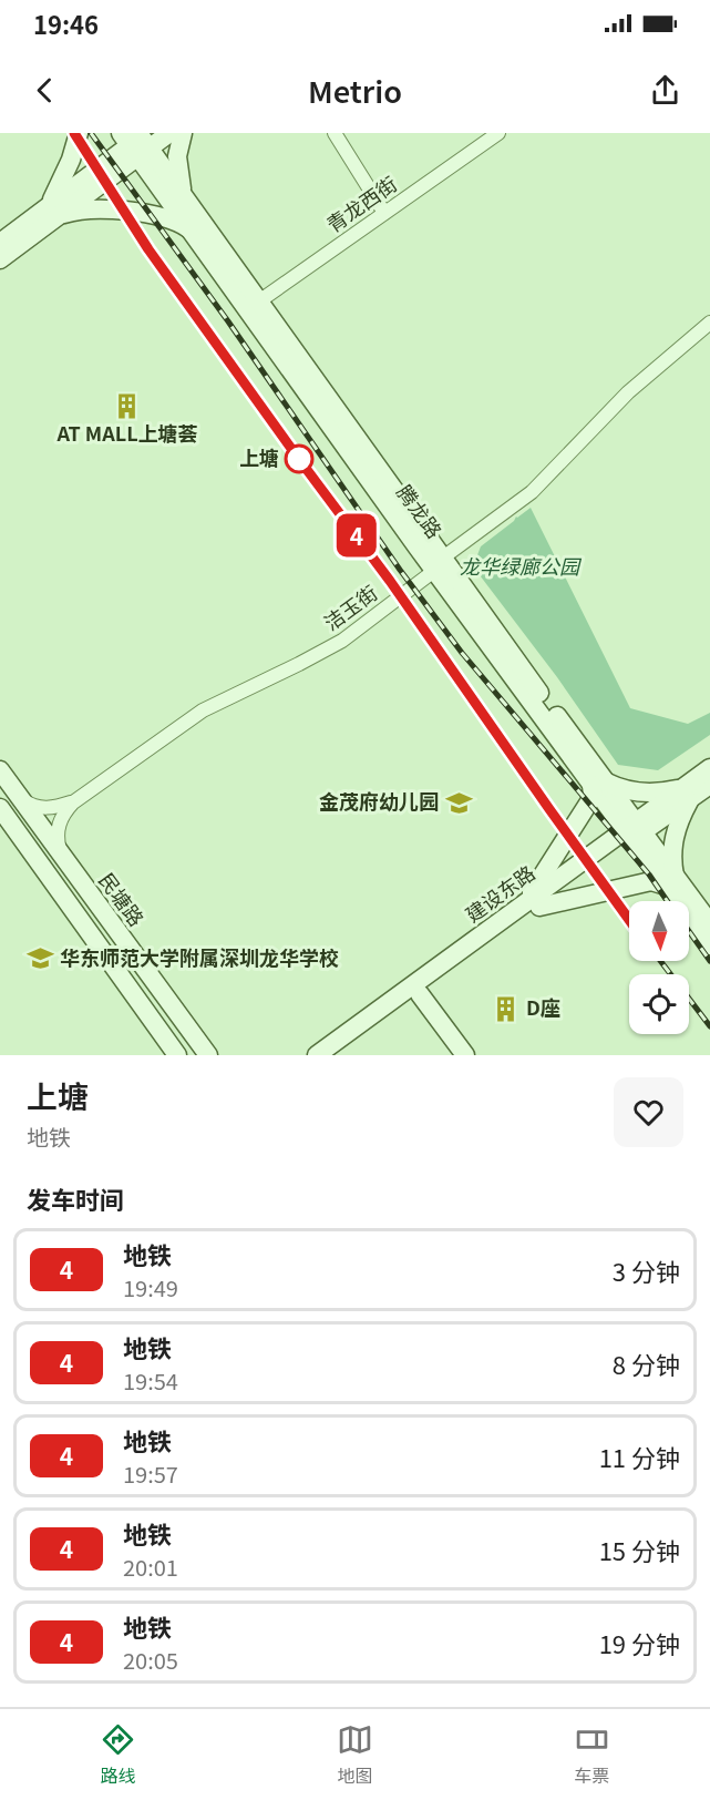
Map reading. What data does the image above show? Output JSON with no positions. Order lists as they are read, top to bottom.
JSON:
{
  "streets": {
    "main road": ["腾龙路", "建设东路", "民塘路"],
    "street": ["青龙西街", "洁玉街"]
  },
  "crossings": [
    ["青龙西街", "腾龙路"],
    ["腾龙路", "洁玉街"],
    ["腾龙路", "建设东路"]
  ],
  "parks": ["龙华绿廊公园"],
  "places": {
    "building": ["AT MALL上塘荟", "D座"],
    "other": ["上塘"],
    "school or university": ["金茂府幼儿园", "华东师范大学附属深圳龙华学校"]
  },
  "lines": ["metro line 4"],
  "north": "bottom",
  "page": {
    "status": "19:46",
    "header": "Metrio",
    "on_map": "4",
    "heading": [
      ["上塘", "地铁"],
      "发车时间"
    ],
    "list": [
      {
        "mark": "4",
        "name": "地铁",
        "note": "19:49",
        "value": "3 分钟"
      },
      {
        "mark": "4",
        "name": "地铁",
        "note": "19:54",
        "value": "8 分钟"
      },
      {
        "mark": "4",
        "name": "地铁",
        "note": "19:57",
        "value": "11 分钟"
      },
      {
        "mark": "4",
        "name": "地铁",
        "note": "20:01",
        "value": "15 分钟"
      },
      {
        "mark": "4",
        "name": "地铁",
        "note": "20:05",
        "value": "19 分钟"
      }
    ],
    "tabs": ["路线", "地图", "车票"]
  }
}
